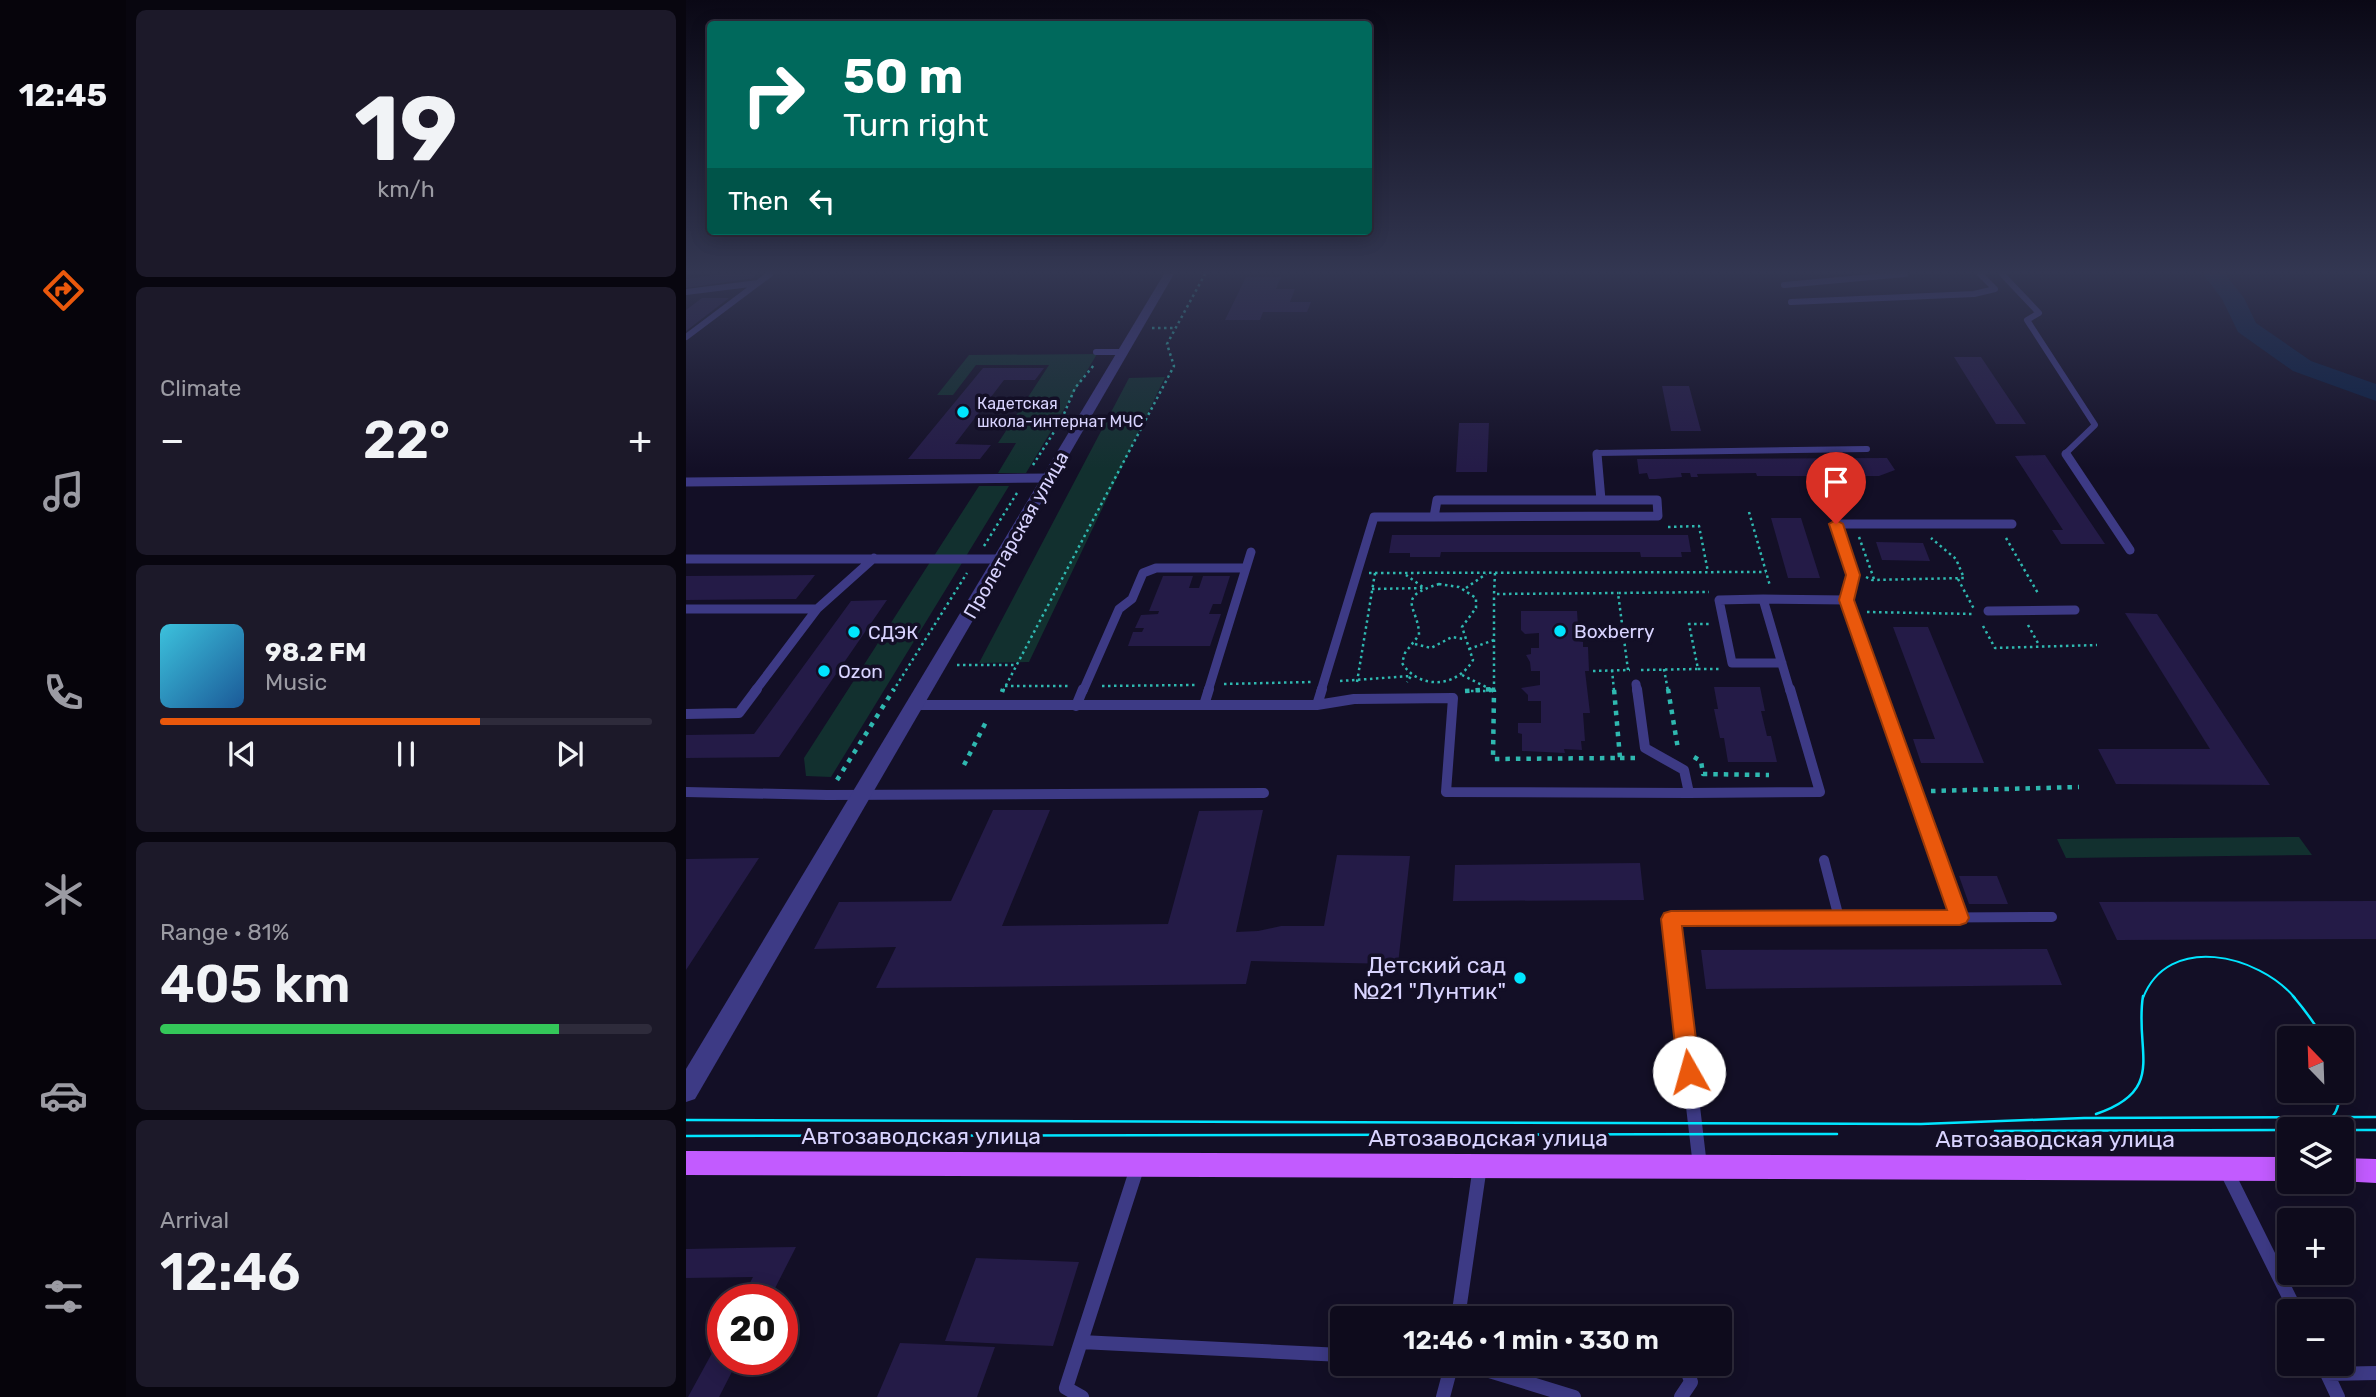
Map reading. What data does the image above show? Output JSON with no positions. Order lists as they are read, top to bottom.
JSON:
{
  "streets": {
    "main road": ["Автозаводская улица"],
    "street": ["Пролетарская улица"]
  },
  "places": [
    "Кадетская школа-интернат МЧС",
    "Boxberry",
    "СДЭК",
    "Ozon",
    "Детский сад №21 \"Лунтик\""
  ],
  "north": "top left",
  "page": {
    "tabs": "12:45",
    "tile": [
      ["19", "km/h"],
      "Climate",
      ["Range · 81%", "405 km"],
      ["Arrival", "12:46"]
    ],
    "turn": ["50 m", "Turn right"],
    "then": "Then",
    "heat": ["−", "22°", "+"],
    "song": ["98.2 FM", "Music"],
    "map_buttons": ["+", "−"],
    "limit": "20",
    "trip": "12:46 · 1 min · 330 m"
  }
}
